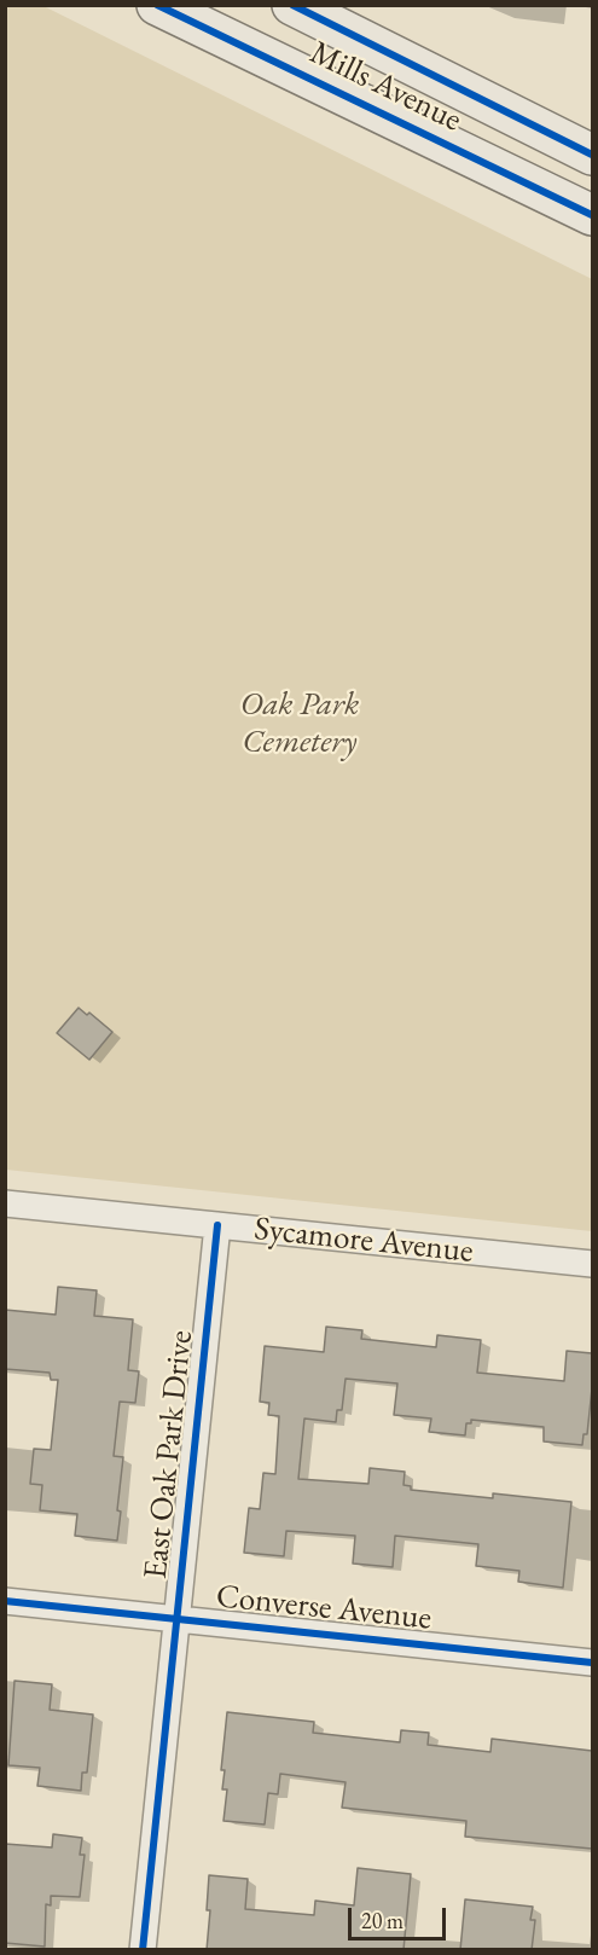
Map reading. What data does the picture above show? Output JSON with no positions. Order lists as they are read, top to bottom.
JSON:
{
  "streets": {
    "main road": ["Mills Avenue"],
    "street": ["Sycamore Avenue", "East Oak Park Drive", "Converse Avenue"]
  },
  "crossings": [
    ["Sycamore Avenue", "East Oak Park Drive"],
    ["East Oak Park Drive", "Converse Avenue"]
  ],
  "parks": ["Oak Park Cemetery"],
  "scale_bar": "20 m"
}
